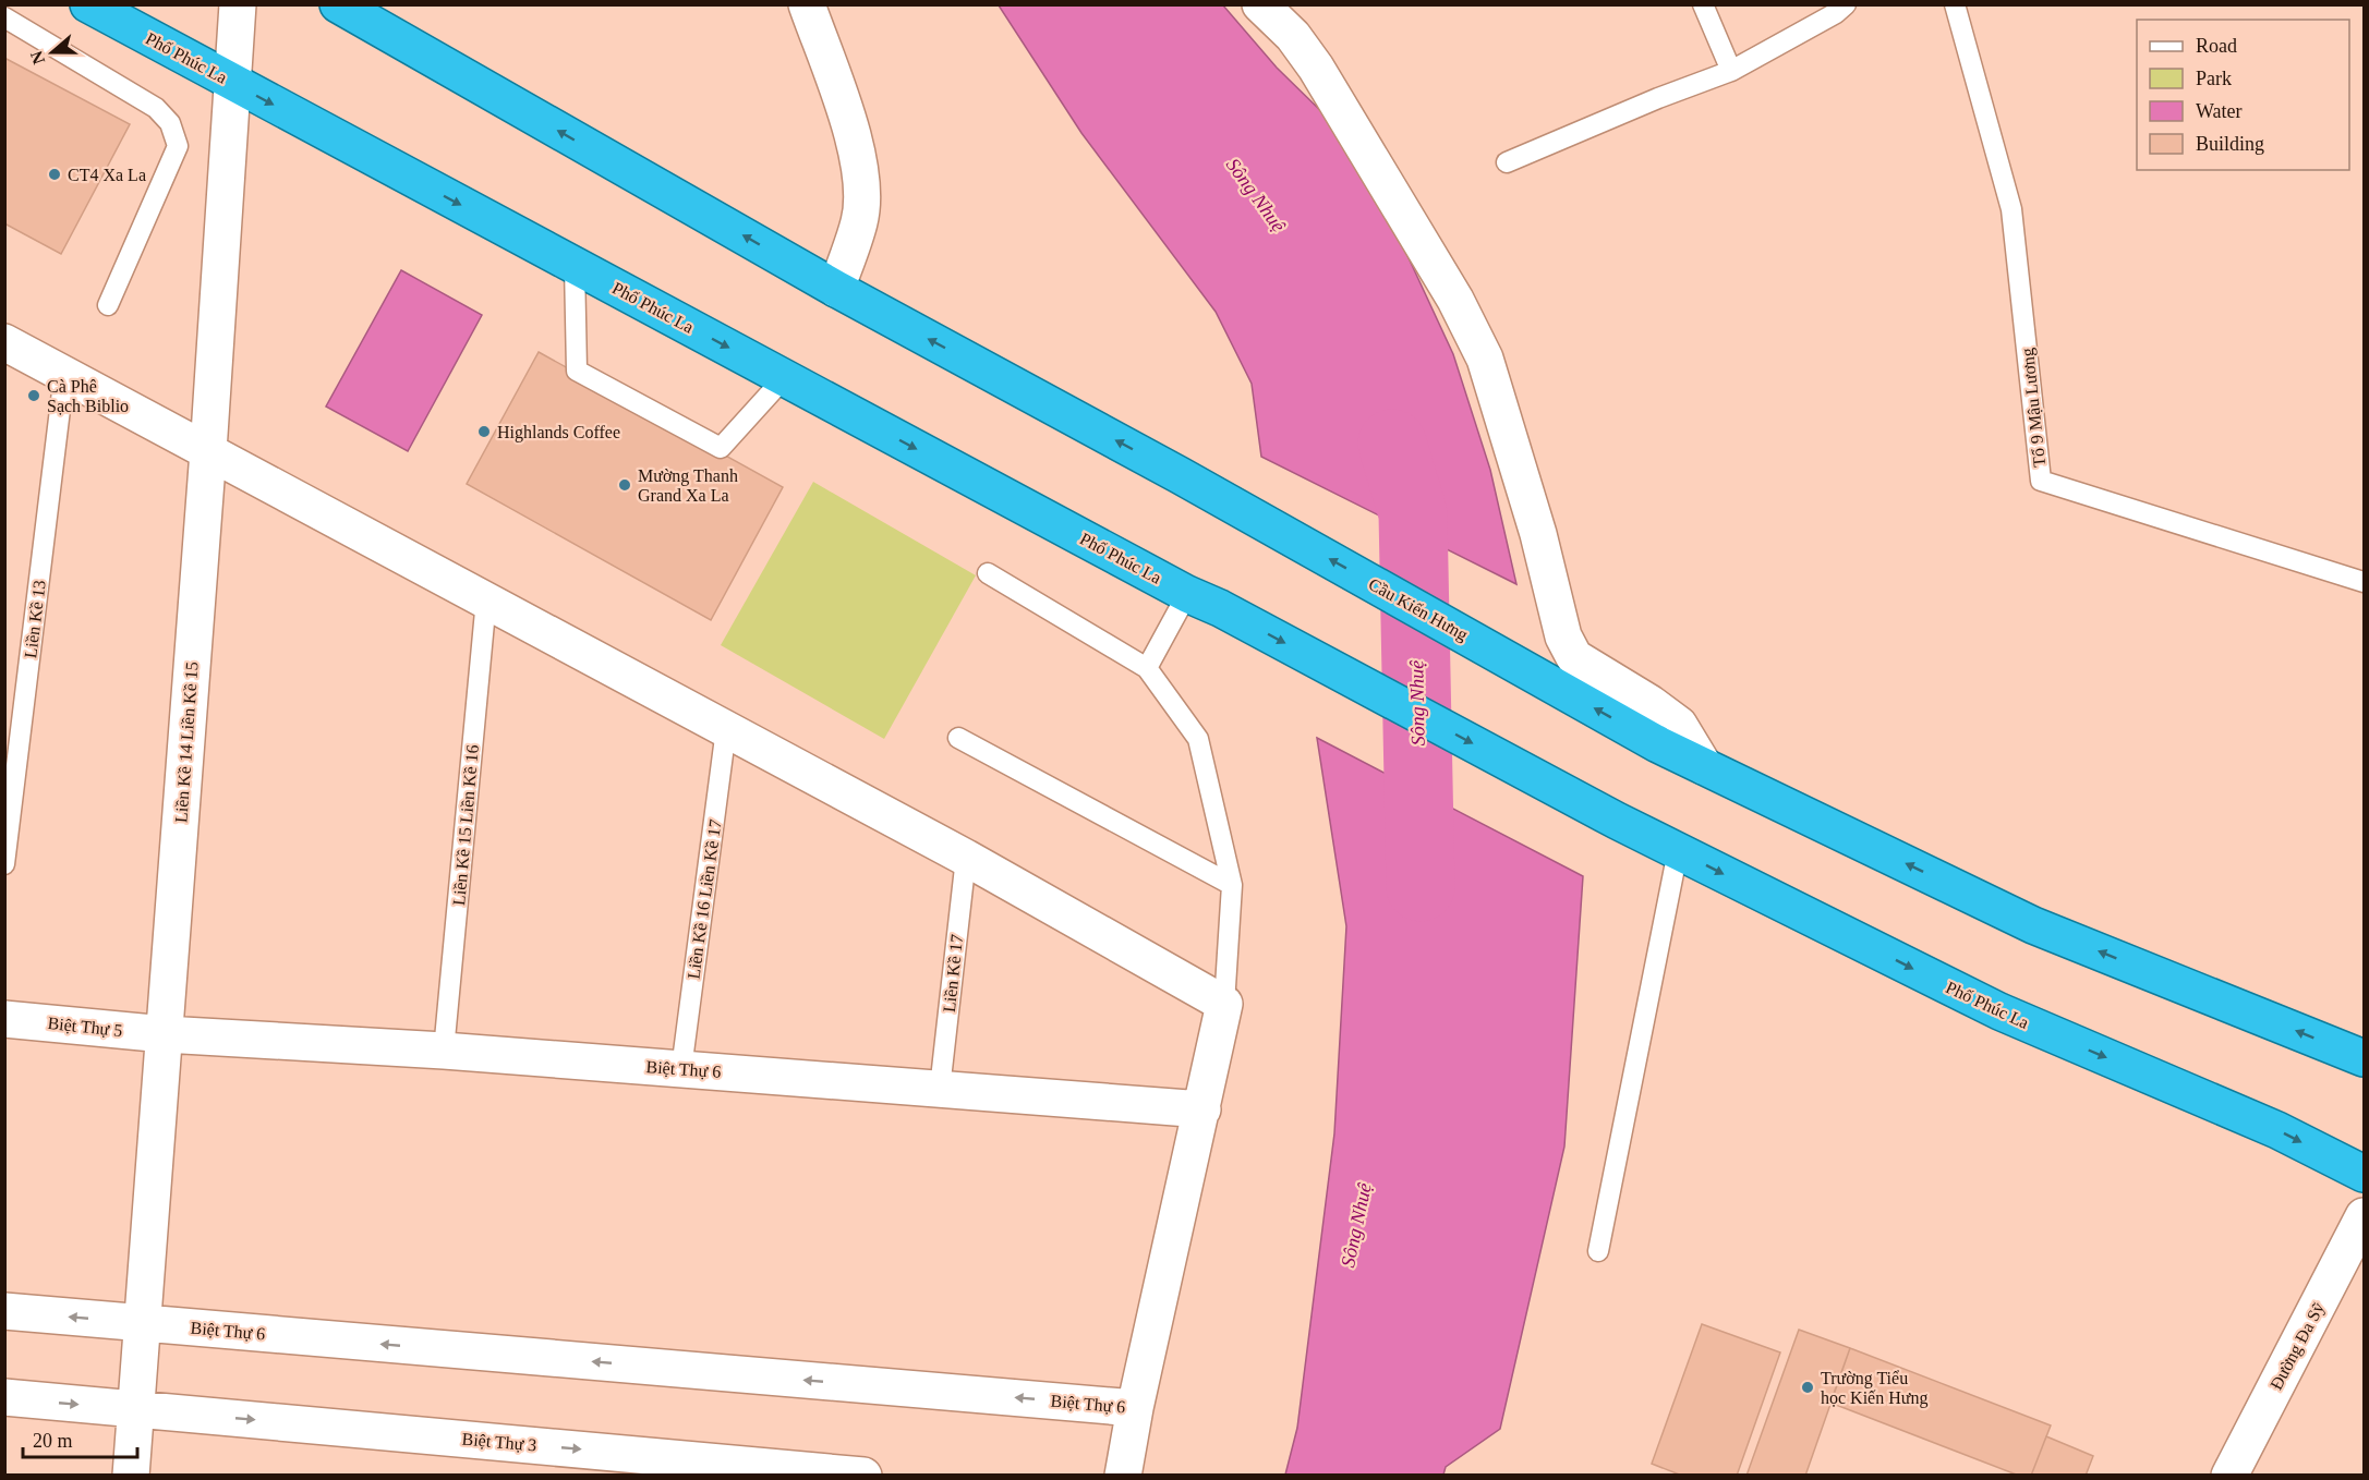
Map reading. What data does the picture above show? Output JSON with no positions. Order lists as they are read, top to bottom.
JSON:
{
  "streets": {
    "highway": ["Phố Phúc La", "Cầu Kiến Hưng"],
    "street": [
      "Liền Kề 14 Liền Kề 15",
      "Biệt Thự 5",
      "Biệt Thự 6",
      "Đường Đa Sỹ",
      "Biệt Thự 3"
    ],
    "lane": [
      "Tổ 9 Mậu Lương",
      "Liền Kề 13",
      "Liền Kề 15 Liền Kề 16",
      "Liền Kề 16 Liền Kề 17",
      "Liền Kề 17"
    ]
  },
  "crossings": [
    ["Phố Phúc La", "Liền Kề 14 Liền Kề 15"],
    ["Liền Kề 14 Liền Kề 15", "Biệt Thự 5"],
    ["Liền Kề 14 Liền Kề 15", "Biệt Thự 6"],
    ["Liền Kề 14 Liền Kề 15", "Biệt Thự 3"],
    ["Liền Kề 15 Liền Kề 16", "Biệt Thự 6"],
    ["Liền Kề 16 Liền Kề 17", "Biệt Thự 6"],
    ["Liền Kề 17", "Biệt Thự 6"],
    ["Biệt Thự 5", "Biệt Thự 6"]
  ],
  "one_way": ["Cầu Kiến Hưng", "Biệt Thự 3"],
  "water": ["Sông Nhuệ"],
  "places": [
    "CT4 Xa La",
    "Cà Phê Sạch Biblio",
    "Highlands Coffee",
    "Mường Thanh Grand Xa La",
    "Trường Tiểu học Kiến Hưng"
  ],
  "legend": [
    "Road",
    "Park",
    "Water",
    "Building"
  ],
  "scale_bar": "20 m",
  "north": "left"
}
